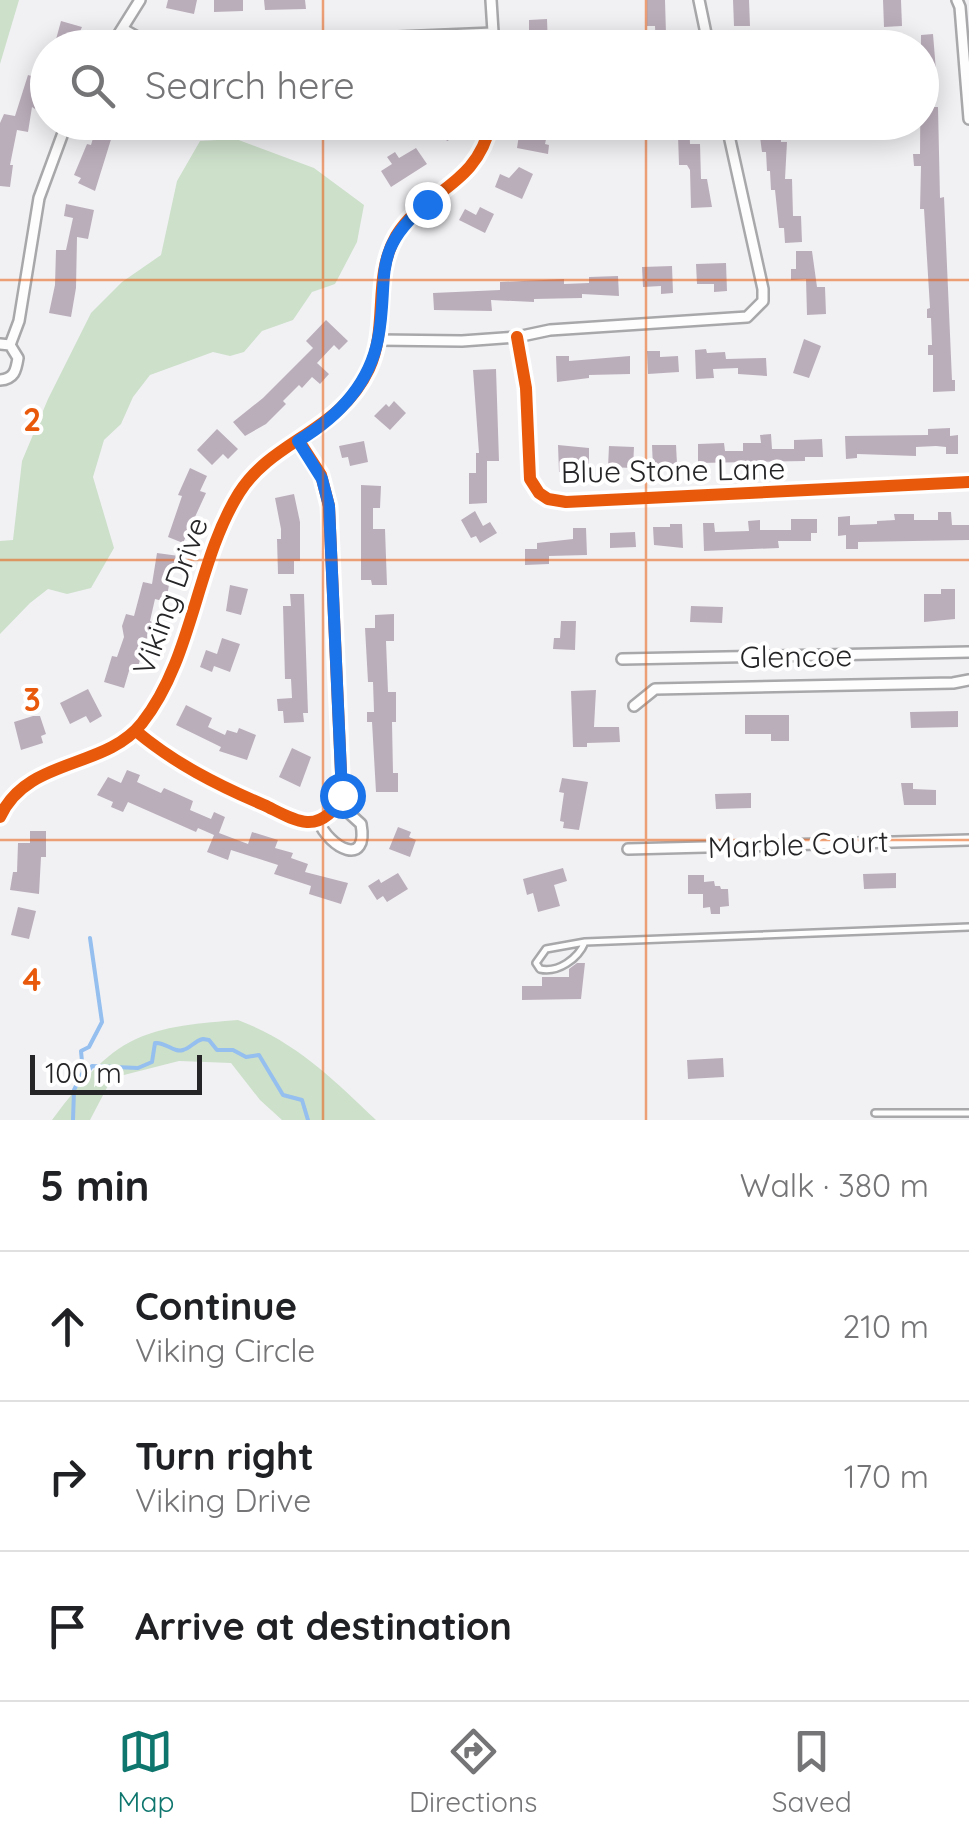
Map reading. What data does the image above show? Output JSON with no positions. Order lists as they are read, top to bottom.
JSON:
{
  "streets": {
    "street": [
      "Blue Stone Lane",
      "Viking Drive",
      "Glencoe",
      "Marble Court"
    ]
  },
  "scale_bar": "100 m",
  "page": {
    "search": "Search here",
    "scale": "100 m",
    "heading": ["5 min", "Walk · 380 m"],
    "list": [
      ["Continue", "Viking Circle", "210 m"],
      ["Turn right", "Viking Drive", "170 m"],
      "Arrive at destination"
    ],
    "nav": ["Map", "Directions", "Saved"]
  },
  "grid": {
    "rows": ["2", "3", "4"]
  }
}
